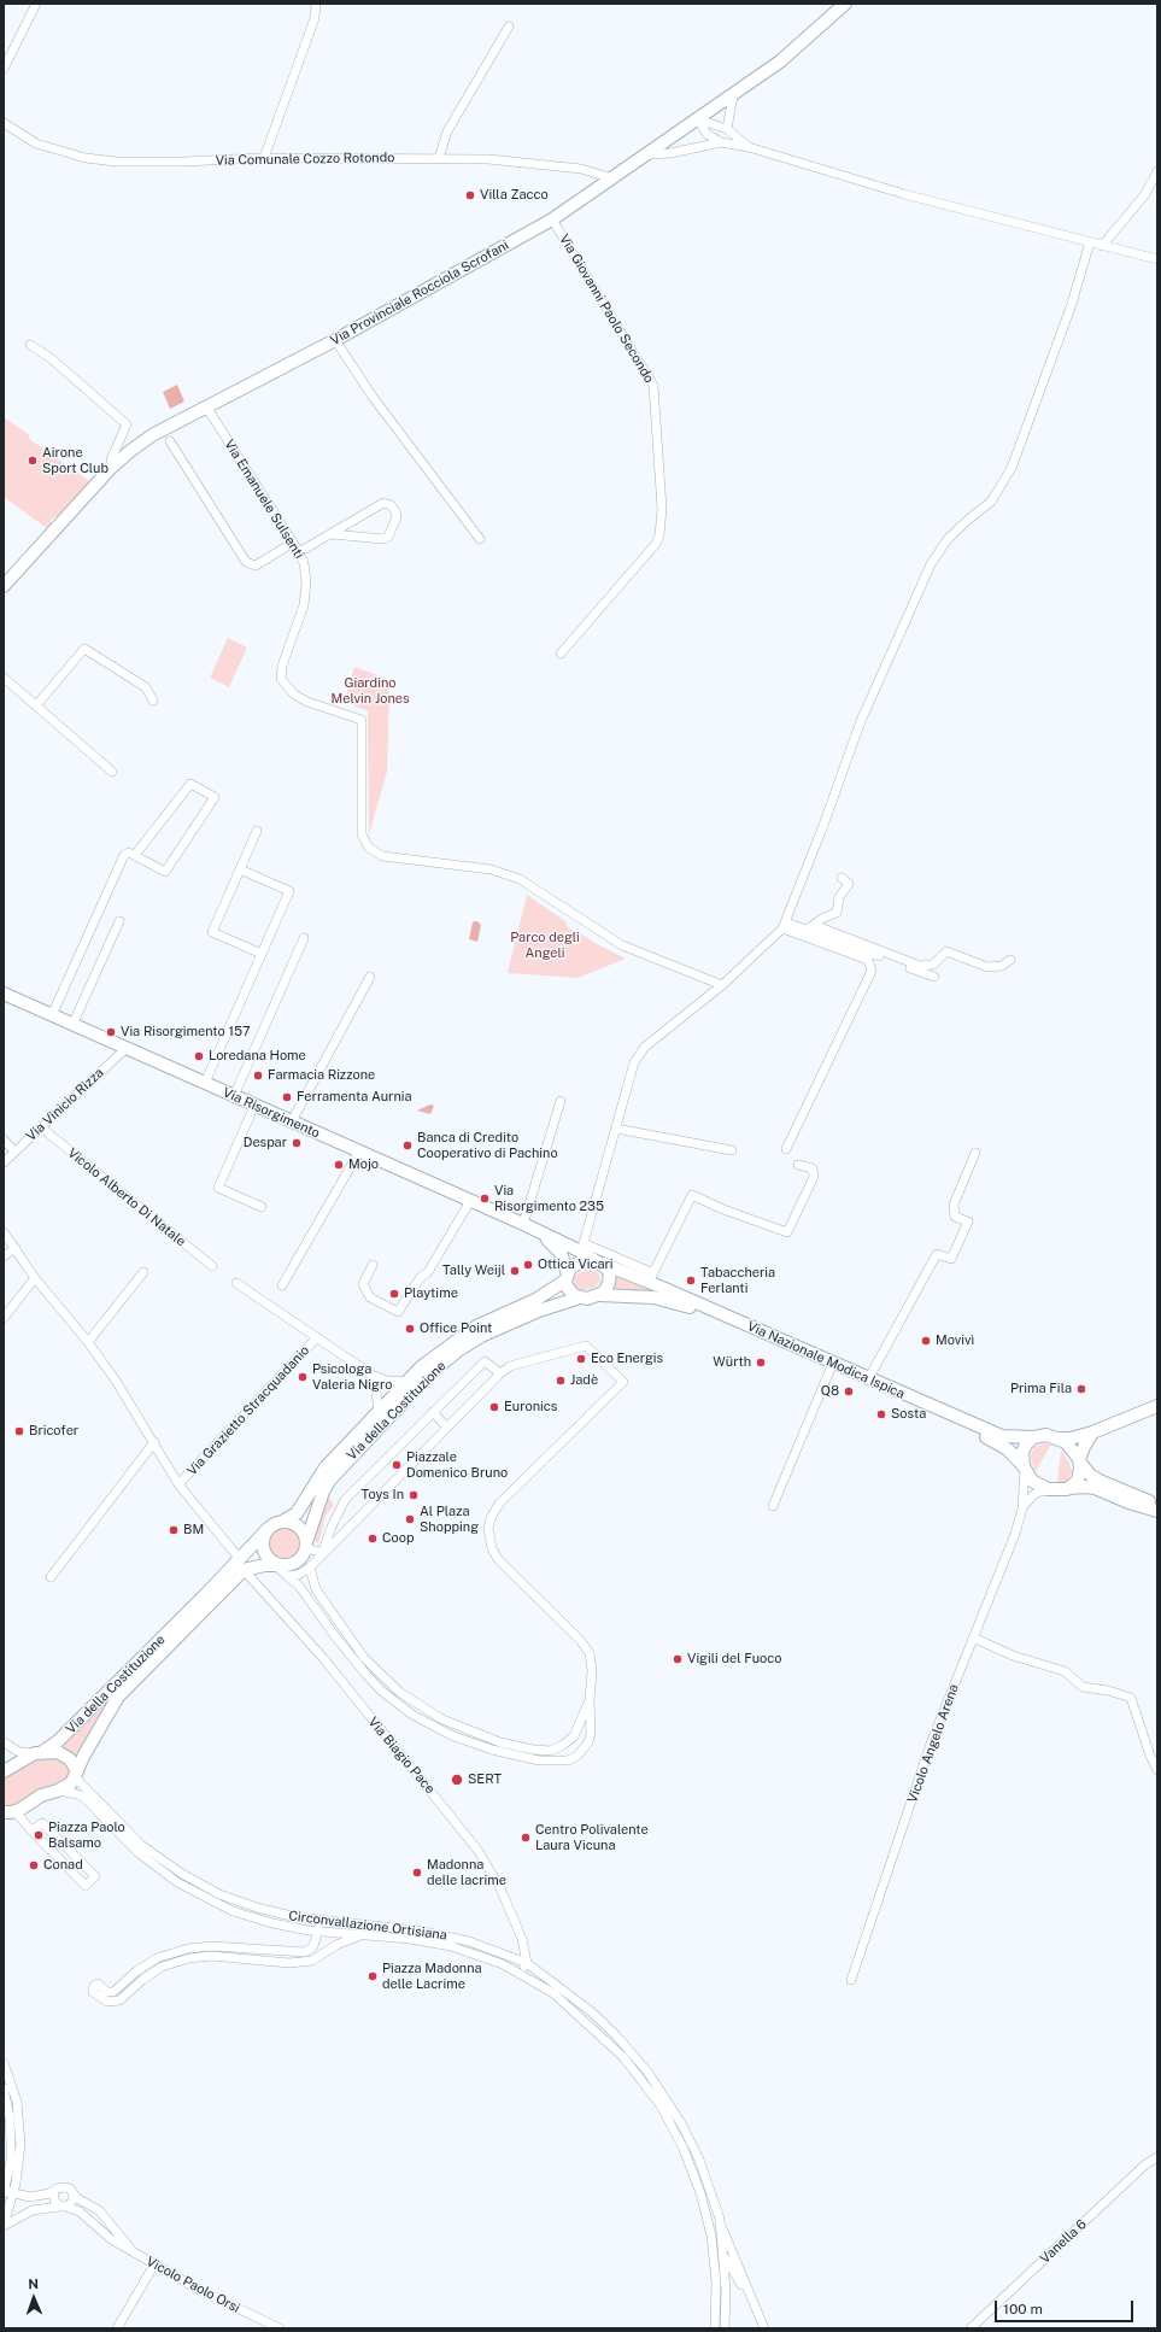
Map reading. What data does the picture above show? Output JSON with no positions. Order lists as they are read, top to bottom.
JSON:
{
  "streets": {
    "main road": [
      "Via Provinciale Rocciola Scrofani",
      "Via Risorgimento",
      "Via Nazionale Modica Ispica",
      "Via della Costituzione"
    ],
    "street": [
      "Via Comunale Cozzo Rotondo",
      "Via Giovanni Paolo Secondo",
      "Via Emanuele Sulsenti",
      "Via Vinicio Rizza",
      "Vicolo Alberto Di Natale",
      "Via Grazietto Stracquadanio",
      "Vicolo Angelo Arena",
      "Via Biagio Pace",
      "Circonvallazione Ortisiana",
      "Vanella 6",
      "Vicolo Paolo Orsi"
    ]
  },
  "crossings": [
    ["Via Comunale Cozzo Rotondo", "Via Provinciale Rocciola Scrofani"],
    ["Via Provinciale Rocciola Scrofani", "Via Giovanni Paolo Secondo"],
    ["Via Provinciale Rocciola Scrofani", "Via Emanuele Sulsenti"],
    ["Via Vinicio Rizza", "Via Risorgimento"],
    ["Via Vinicio Rizza", "Vicolo Alberto Di Natale"],
    ["Via Grazietto Stracquadanio", "Via Biagio Pace"],
    ["Via della Costituzione", "Via Biagio Pace"],
    ["Via della Costituzione", "Circonvallazione Ortisiana"],
    ["Via Biagio Pace", "Circonvallazione Ortisiana"]
  ],
  "parks": ["Giardino Melvin Jones", "Parco degli Angeli"],
  "places": [
    "Villa Zacco",
    "Airone Sport Club",
    "Via Risorgimento 157",
    "Loredana Home",
    "Farmacia Rizzone",
    "Ferramenta Aurnia",
    "Despar",
    "Banca di Credito Cooperativo di Pachino",
    "Mojo",
    "Via Risorgimento 235",
    "Ottica Vicari",
    "Tally Weijl",
    "Tabaccheria Ferlanti",
    "Playtime",
    "Office Point",
    "Movivì",
    "Eco Energis",
    "Würth",
    "Psicologa Valeria Nigro",
    "Jadè",
    "Prima Fila",
    "Q8",
    "Euronics",
    "Sosta",
    "Bricofer",
    "Piazzale Domenico Bruno",
    "Toys In",
    "Al Plaza Shopping",
    "BM",
    "Coop",
    "Vigili del Fuoco",
    "SERT",
    "Piazza Paolo Balsamo",
    "Centro Polivalente Laura Vicuna",
    "Conad",
    "Madonna delle lacrime",
    "Piazza Madonna delle Lacrime"
  ],
  "scale_bar": "100 m",
  "north": "top"
}
